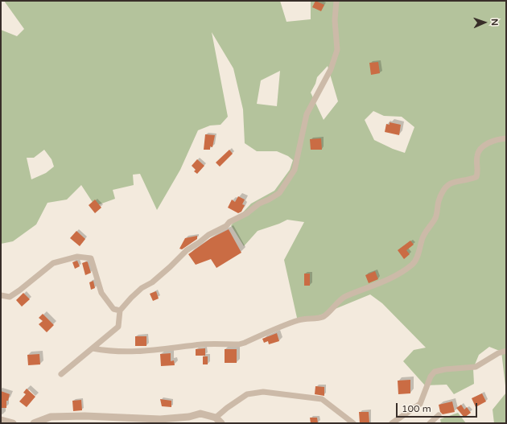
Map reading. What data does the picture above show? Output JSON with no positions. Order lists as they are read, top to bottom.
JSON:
{
  "scale_bar": "100 m",
  "north": "right"
}
